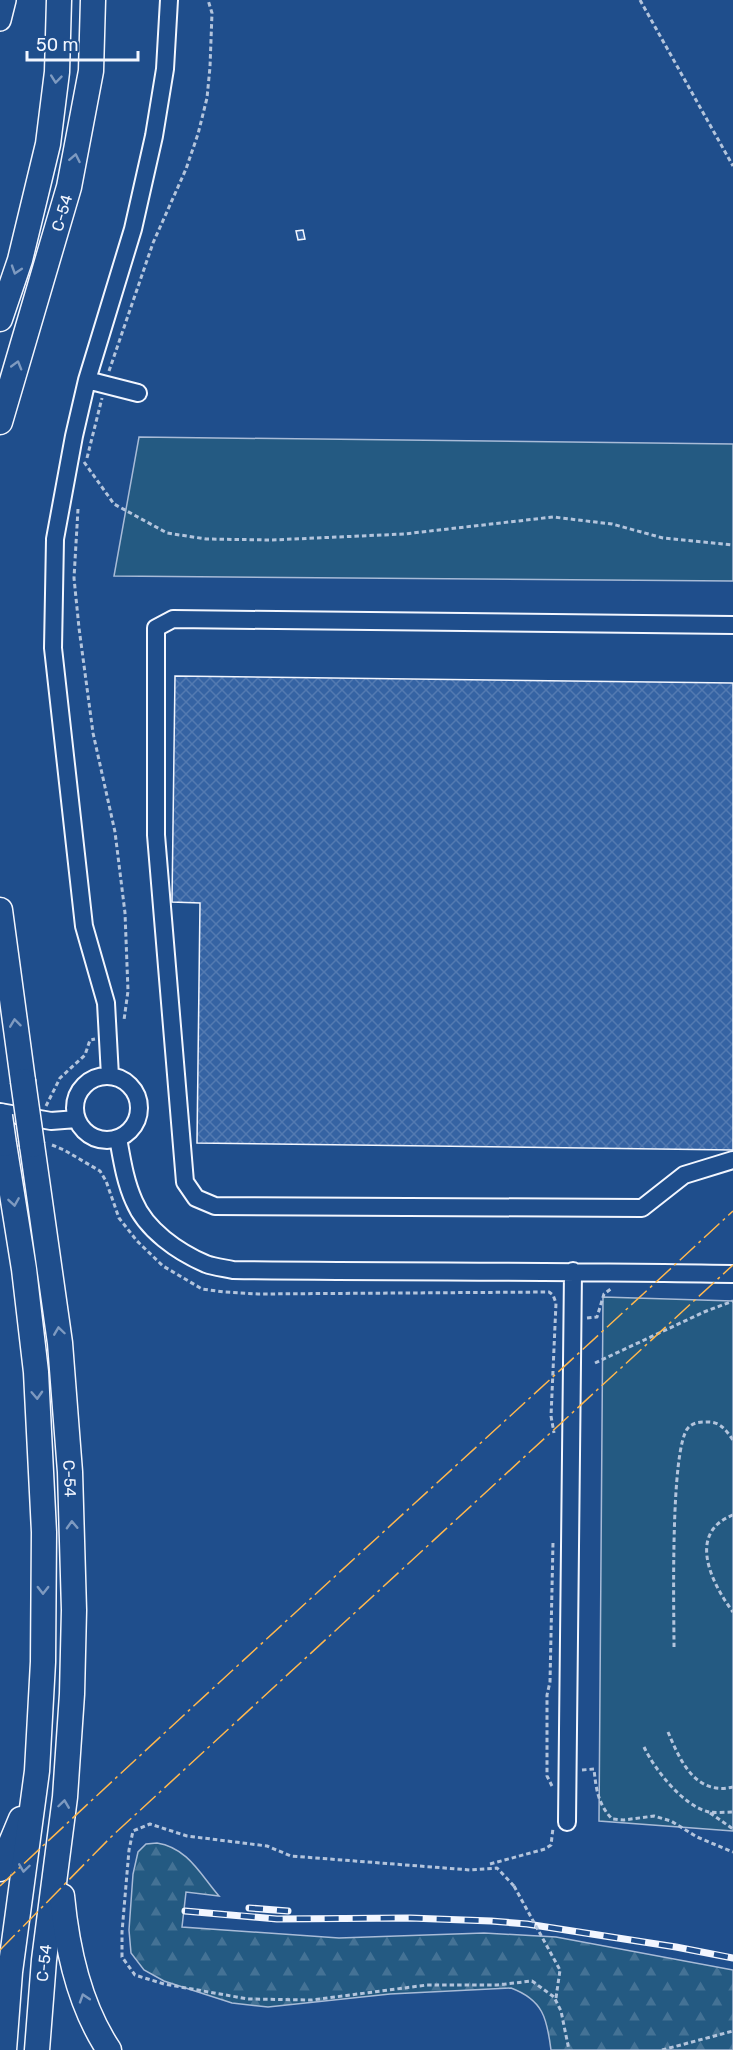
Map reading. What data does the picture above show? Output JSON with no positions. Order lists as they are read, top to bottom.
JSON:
{
  "streets": {
    "highway": ["C-54"]
  },
  "scale_bar": "50 m"
}
